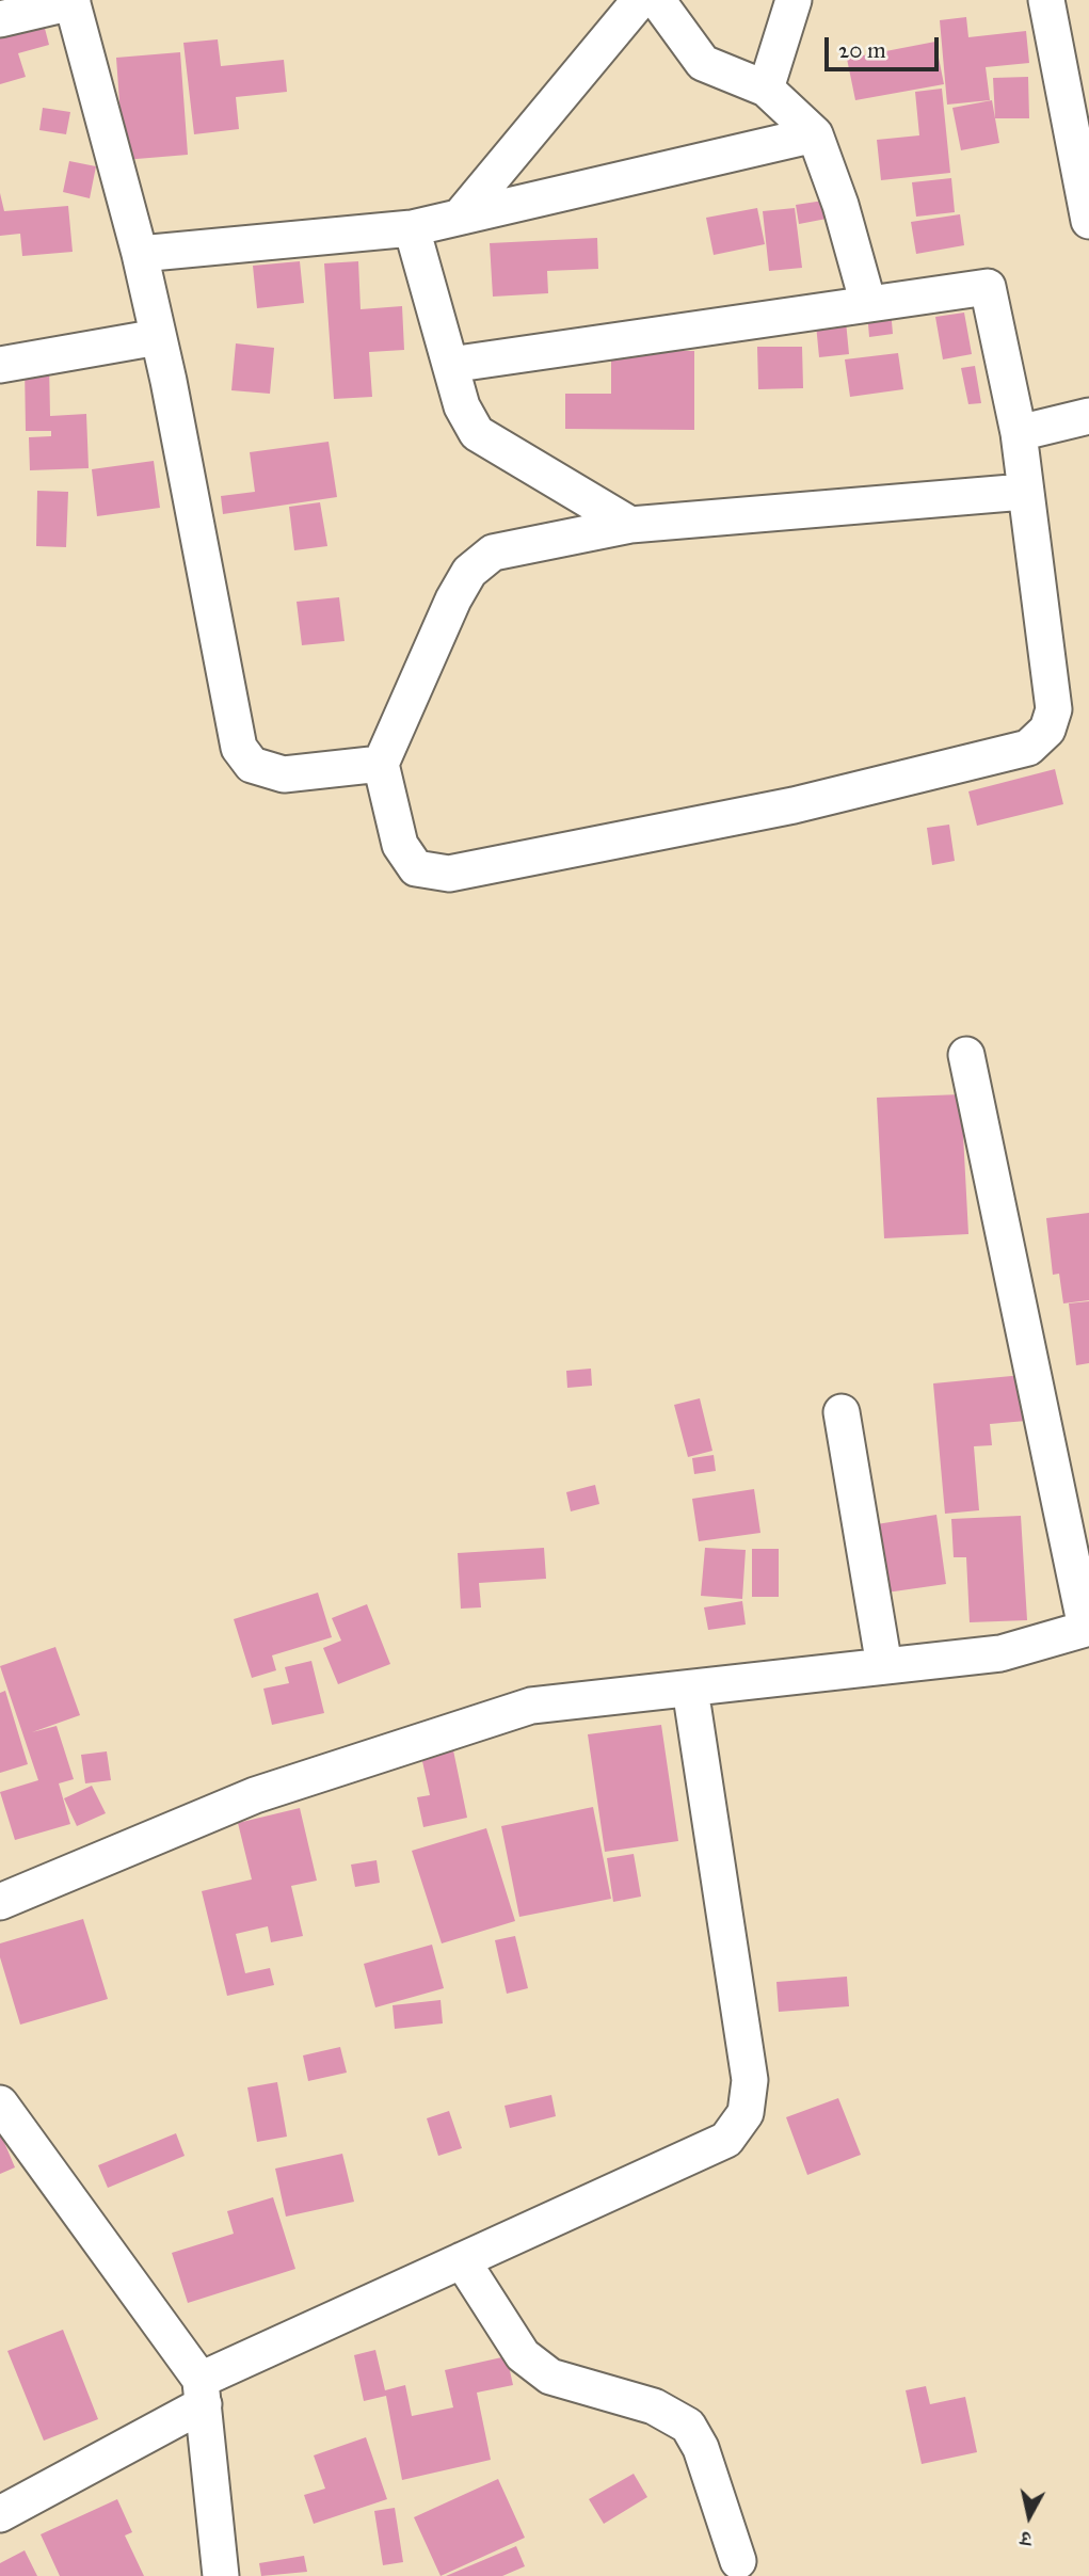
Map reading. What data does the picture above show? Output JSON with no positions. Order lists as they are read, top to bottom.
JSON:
{
  "scale_bar": "20 m",
  "north": "bottom"
}
